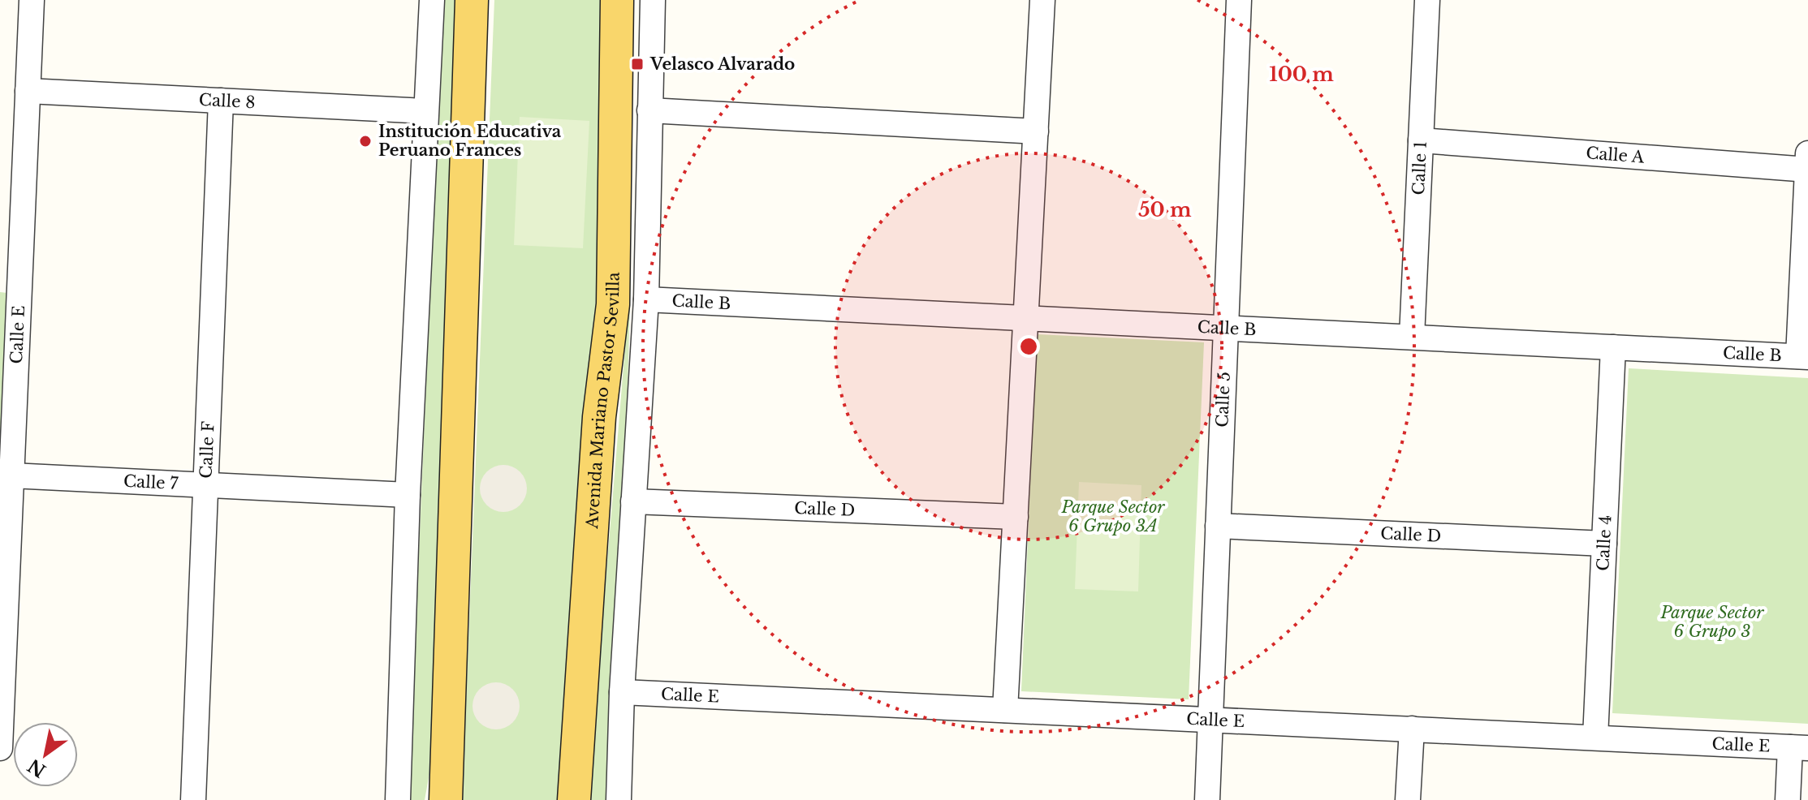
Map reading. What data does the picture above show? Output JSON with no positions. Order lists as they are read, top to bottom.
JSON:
{
  "streets": {
    "main road": ["Avenida Mariano Pastor Sevilla"],
    "street": [
      "Calle 8",
      "Calle A",
      "Calle 1",
      "Calle B",
      "Calle E",
      "Calle 5",
      "Calle F",
      "Calle 7",
      "Calle D",
      "Calle 4"
    ]
  },
  "crossings": [
    ["Calle 8", "Calle E"],
    ["Calle 8", "Calle F"],
    ["Calle A", "Calle 1"],
    ["Calle 1", "Calle B"],
    ["Calle B", "Avenida Mariano Pastor Sevilla"],
    ["Calle B", "Calle 5"],
    ["Calle B", "Calle 4"],
    ["Calle E", "Avenida Mariano Pastor Sevilla"],
    ["Calle E", "Calle 5"],
    ["Calle E", "Calle 7"],
    ["Calle E", "Calle 4"],
    ["Avenida Mariano Pastor Sevilla", "Calle D"],
    ["Calle 5", "Calle D"],
    ["Calle F", "Calle 7"],
    ["Calle D", "Calle 4"]
  ],
  "parks": ["Parque Sector 6 Grupo 3A", "Parque Sector 6 Grupo 3"],
  "places": {
    "transit": ["Velasco Alvarado"],
    "other": ["Institución Educativa Peruano Frances"]
  },
  "north": "bottom left",
  "rings": ["100 m", "50 m"]
}
